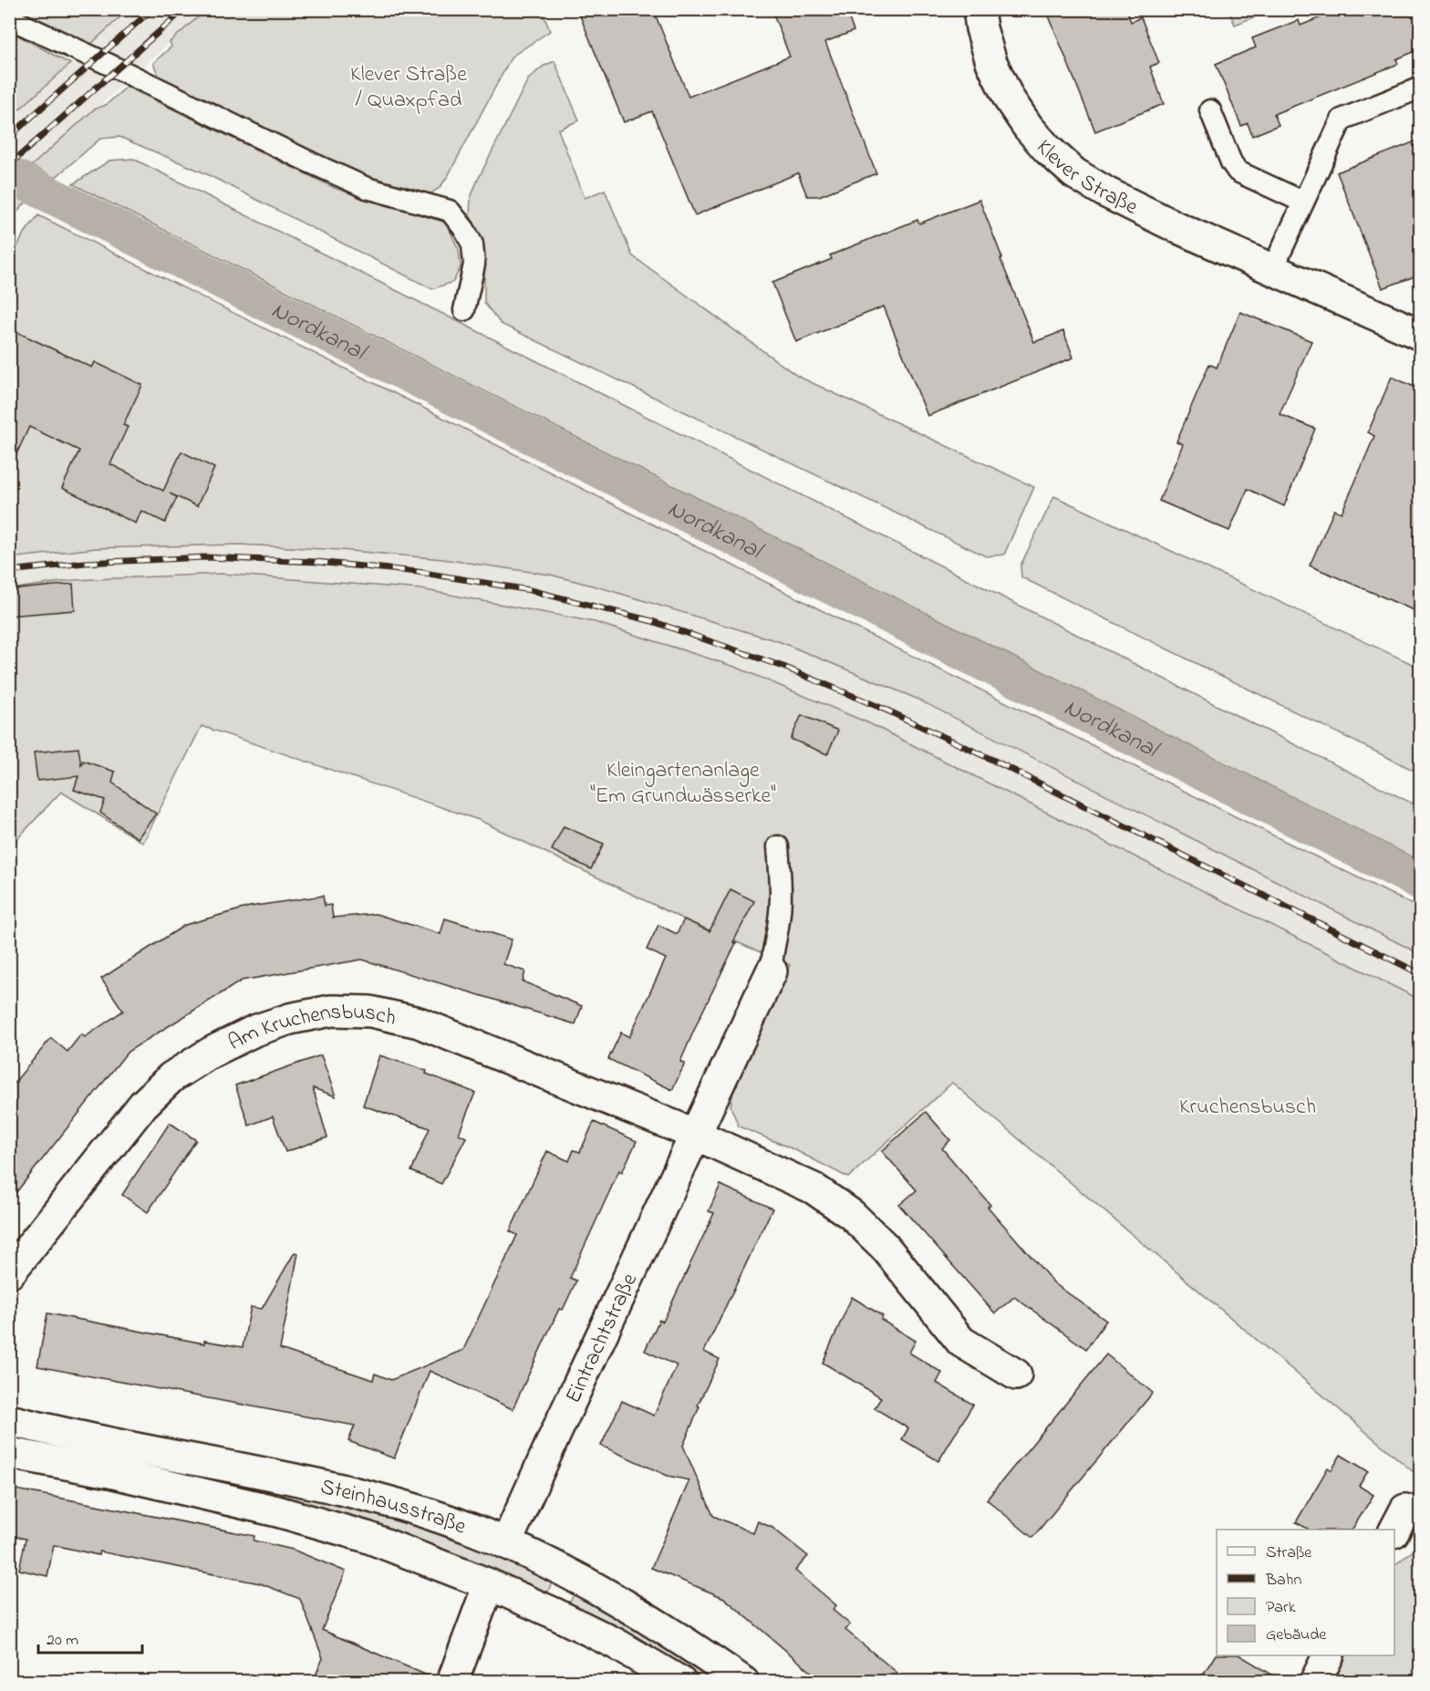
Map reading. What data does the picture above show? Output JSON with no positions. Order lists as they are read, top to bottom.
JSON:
{
  "streets": {
    "street": [
      "Klever Straße",
      "Am Kruchensbusch",
      "Eintrachtstraße",
      "Steinhausstraße"
    ]
  },
  "crossings": [
    ["Am Kruchensbusch", "Eintrachtstraße"],
    ["Eintrachtstraße", "Steinhausstraße"]
  ],
  "water": ["Nordkanal"],
  "parks": ["Klever Straße / Quaxpfad", "Kleingartenanlage \"Em Grundwässerke\"", "Kruchensbusch"],
  "legend": [
    "Straße",
    "Bahn",
    "Park",
    "Gebäude"
  ],
  "scale_bar": "20 m"
}
